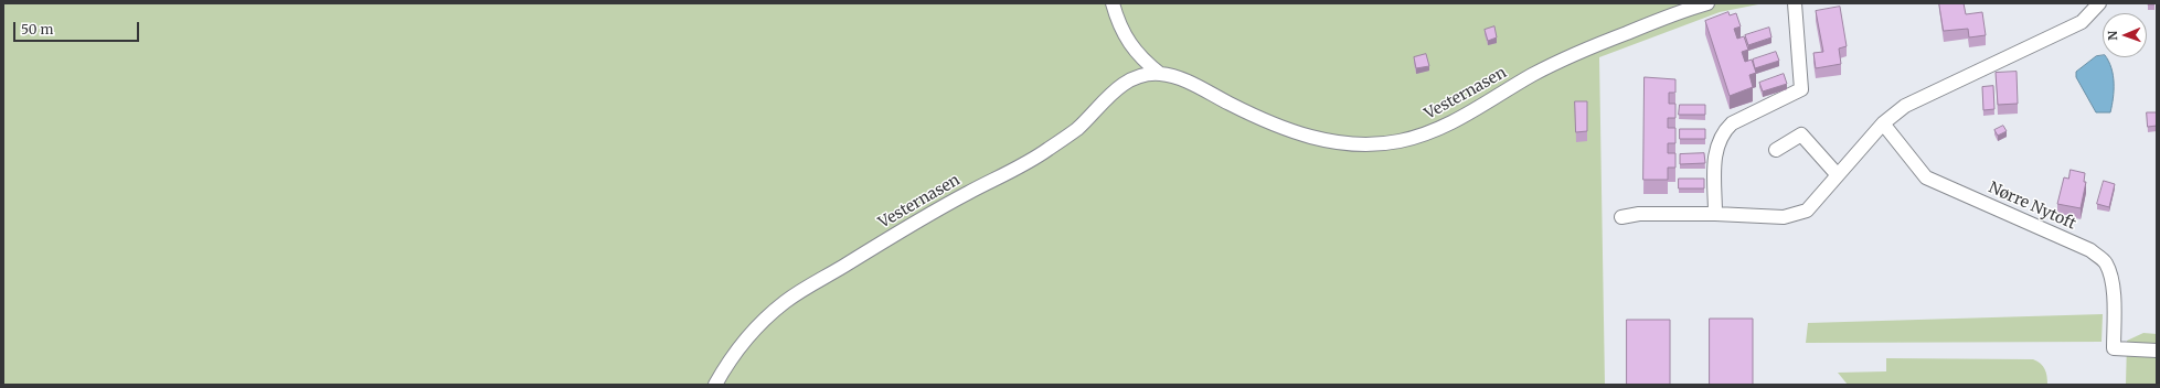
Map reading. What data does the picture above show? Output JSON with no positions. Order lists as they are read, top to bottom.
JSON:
{
  "streets": {
    "street": ["Vesternasen", "Nørre Nytoft"]
  },
  "scale_bar": "50 m",
  "north": "left"
}
